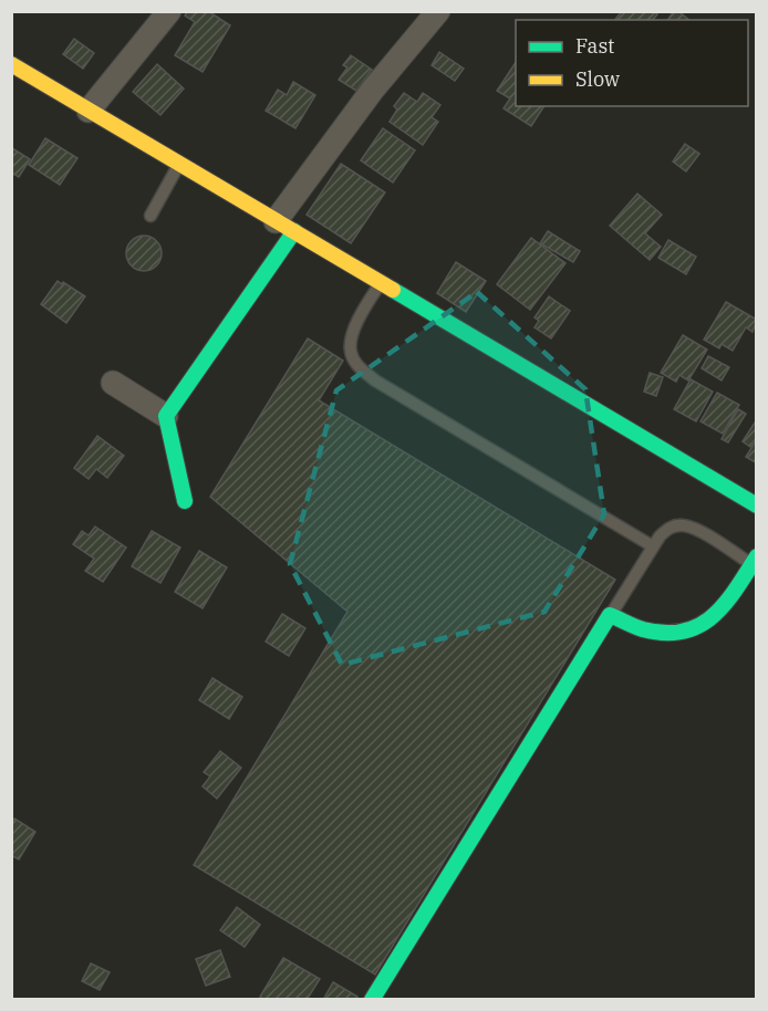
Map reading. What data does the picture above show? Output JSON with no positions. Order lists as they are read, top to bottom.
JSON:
{
  "legend": ["Fast", "Slow"]
}
